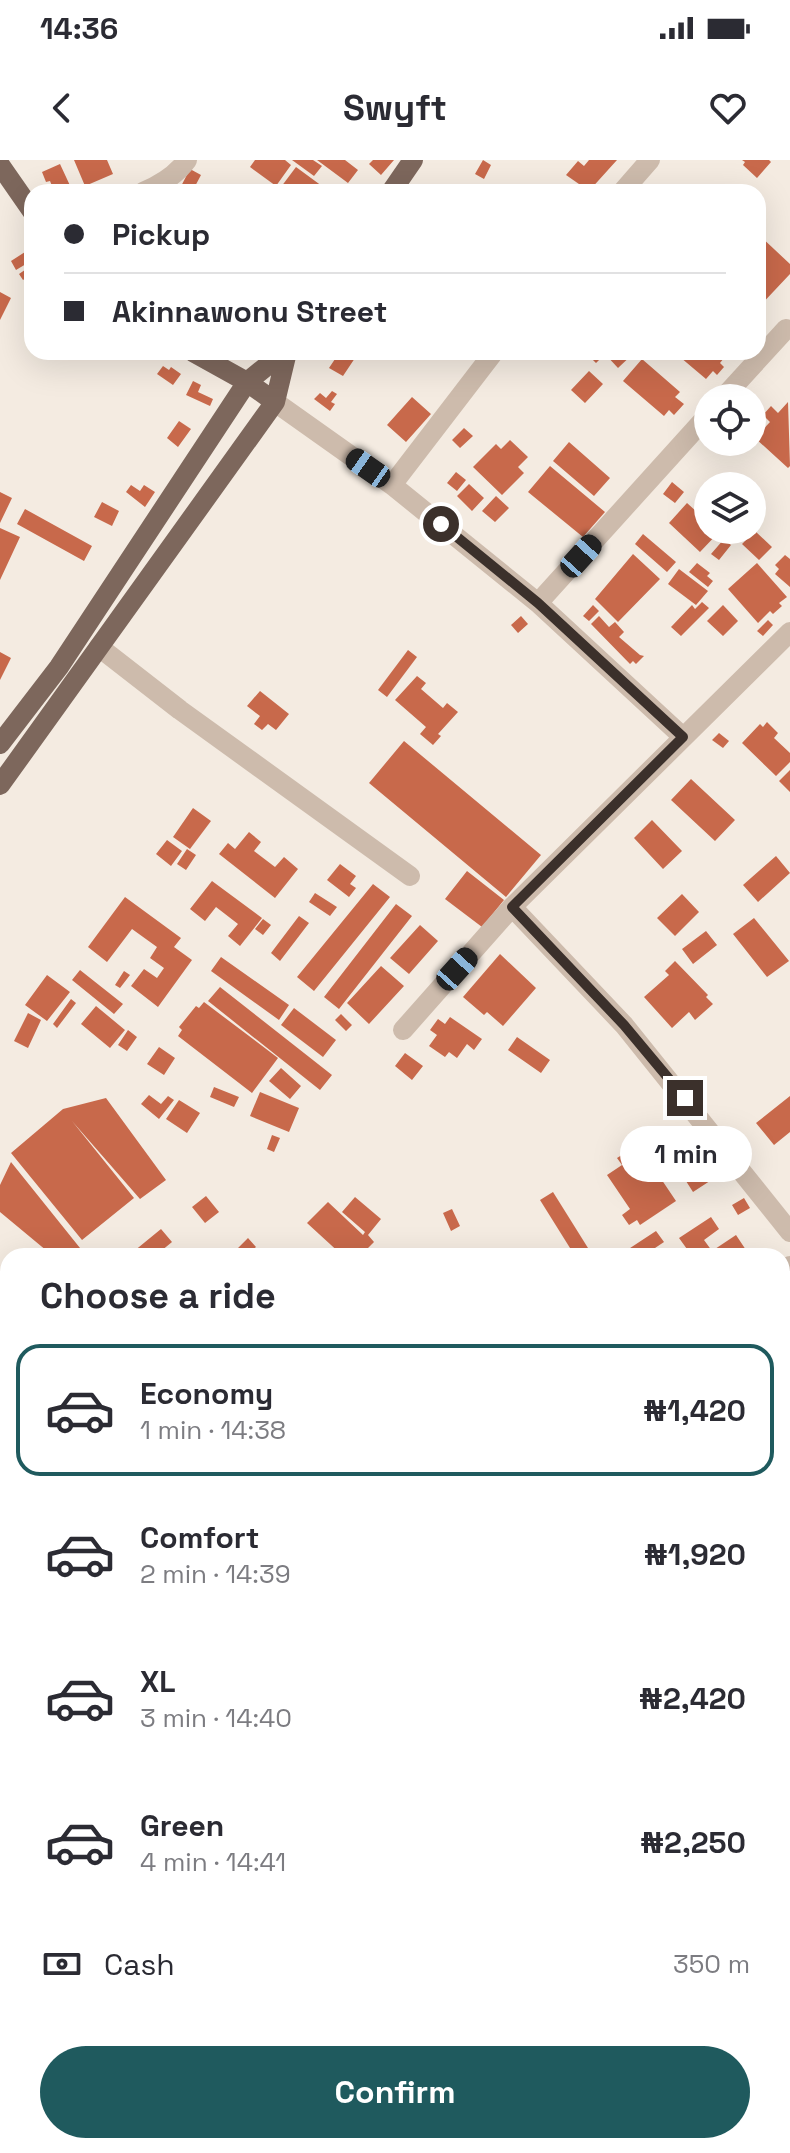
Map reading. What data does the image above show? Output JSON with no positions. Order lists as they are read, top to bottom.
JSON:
{
  "page": {
    "status": "14:36",
    "header": "Swyft",
    "banner": ["Pickup", "Akinnawonu Street"],
    "bubble": "1 min",
    "heading": "Choose a ride",
    "list": [
      {
        "name": "Economy",
        "note": "1 min · 14:38",
        "value": "₦1,420"
      },
      {
        "name": "Comfort",
        "note": "2 min · 14:39",
        "value": "₦1,920"
      },
      {
        "name": "XL",
        "note": "3 min · 14:40",
        "value": "₦2,420"
      },
      {
        "name": "Green",
        "note": "4 min · 14:41",
        "value": "₦2,250"
      }
    ],
    "pay": ["Cash", "350 m"],
    "buttons": "Confirm"
  }
}
